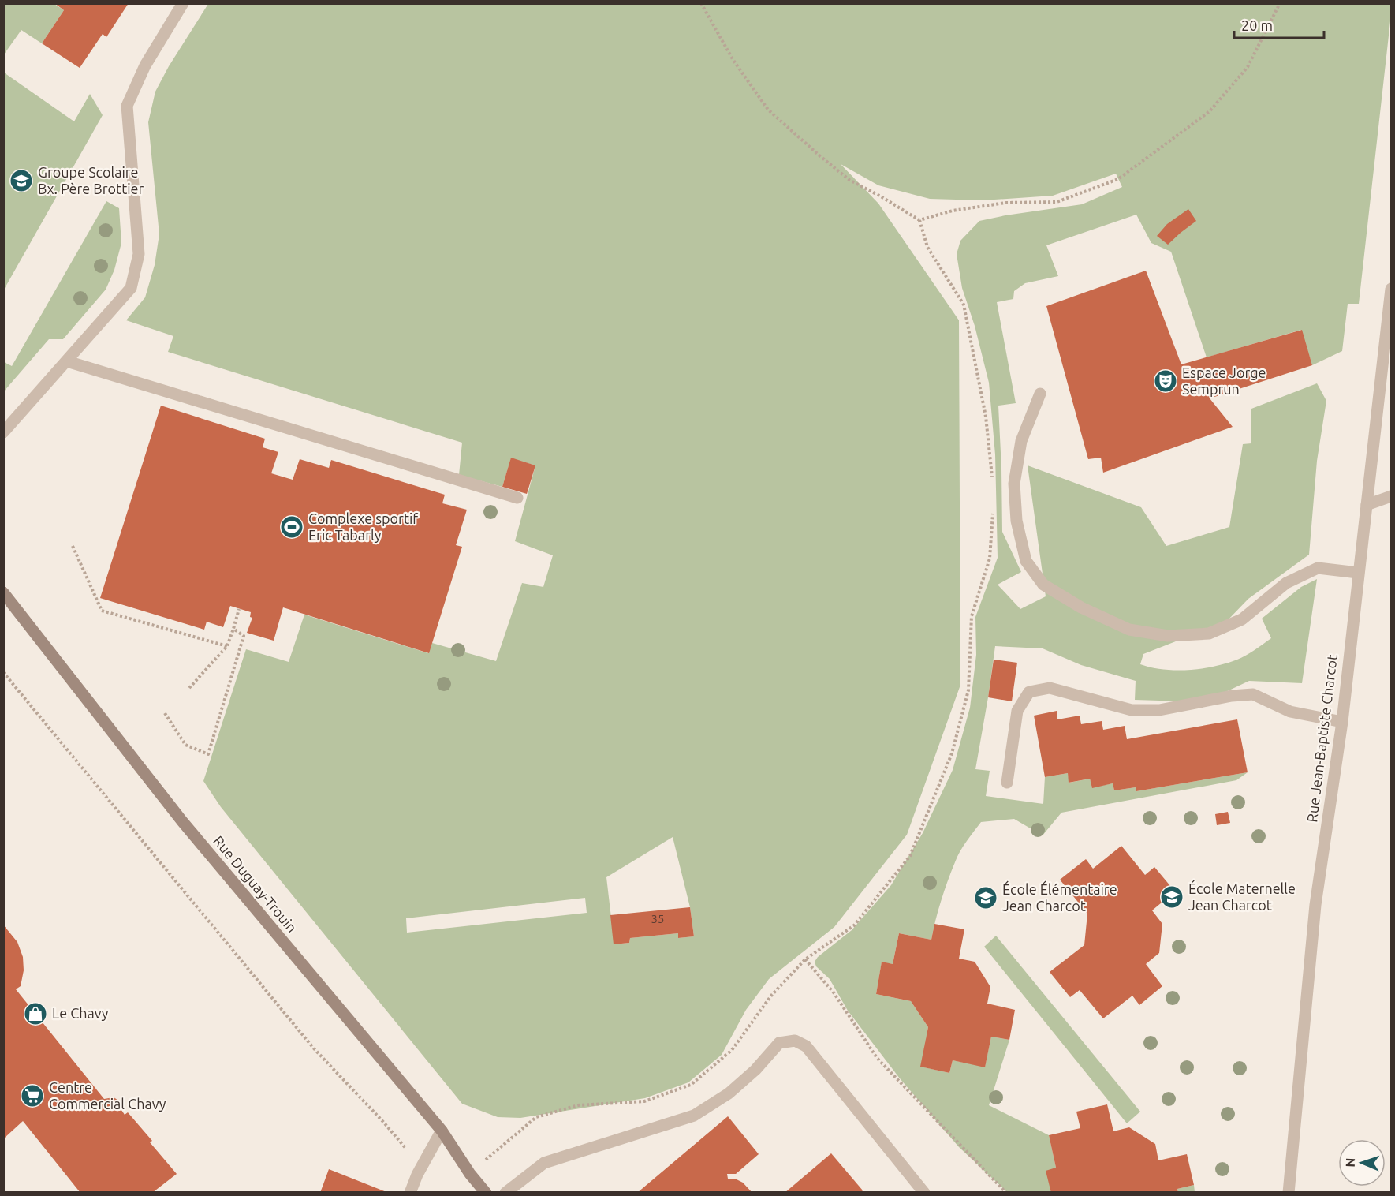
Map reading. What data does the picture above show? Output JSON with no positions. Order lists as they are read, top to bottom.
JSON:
{
  "streets": {
    "main road": ["Rue Duguay-Trouin"],
    "street": ["Rue Jean-Baptiste Charcot"]
  },
  "places": {
    "school or university": ["Groupe Scolaire Bx. Père Brottier", "École Maternelle Jean Charcot", "École Élémentaire Jean Charcot"],
    "theatre": ["Espace Jorge Semprun"],
    "sports": ["Complexe sportif Eric Tabarly"],
    "shop": ["Le Chavy"],
    "supermarket": ["Centre Commercial Chavy"]
  },
  "house_numbers": ["35"],
  "scale_bar": "20 m",
  "north": "left"
}
